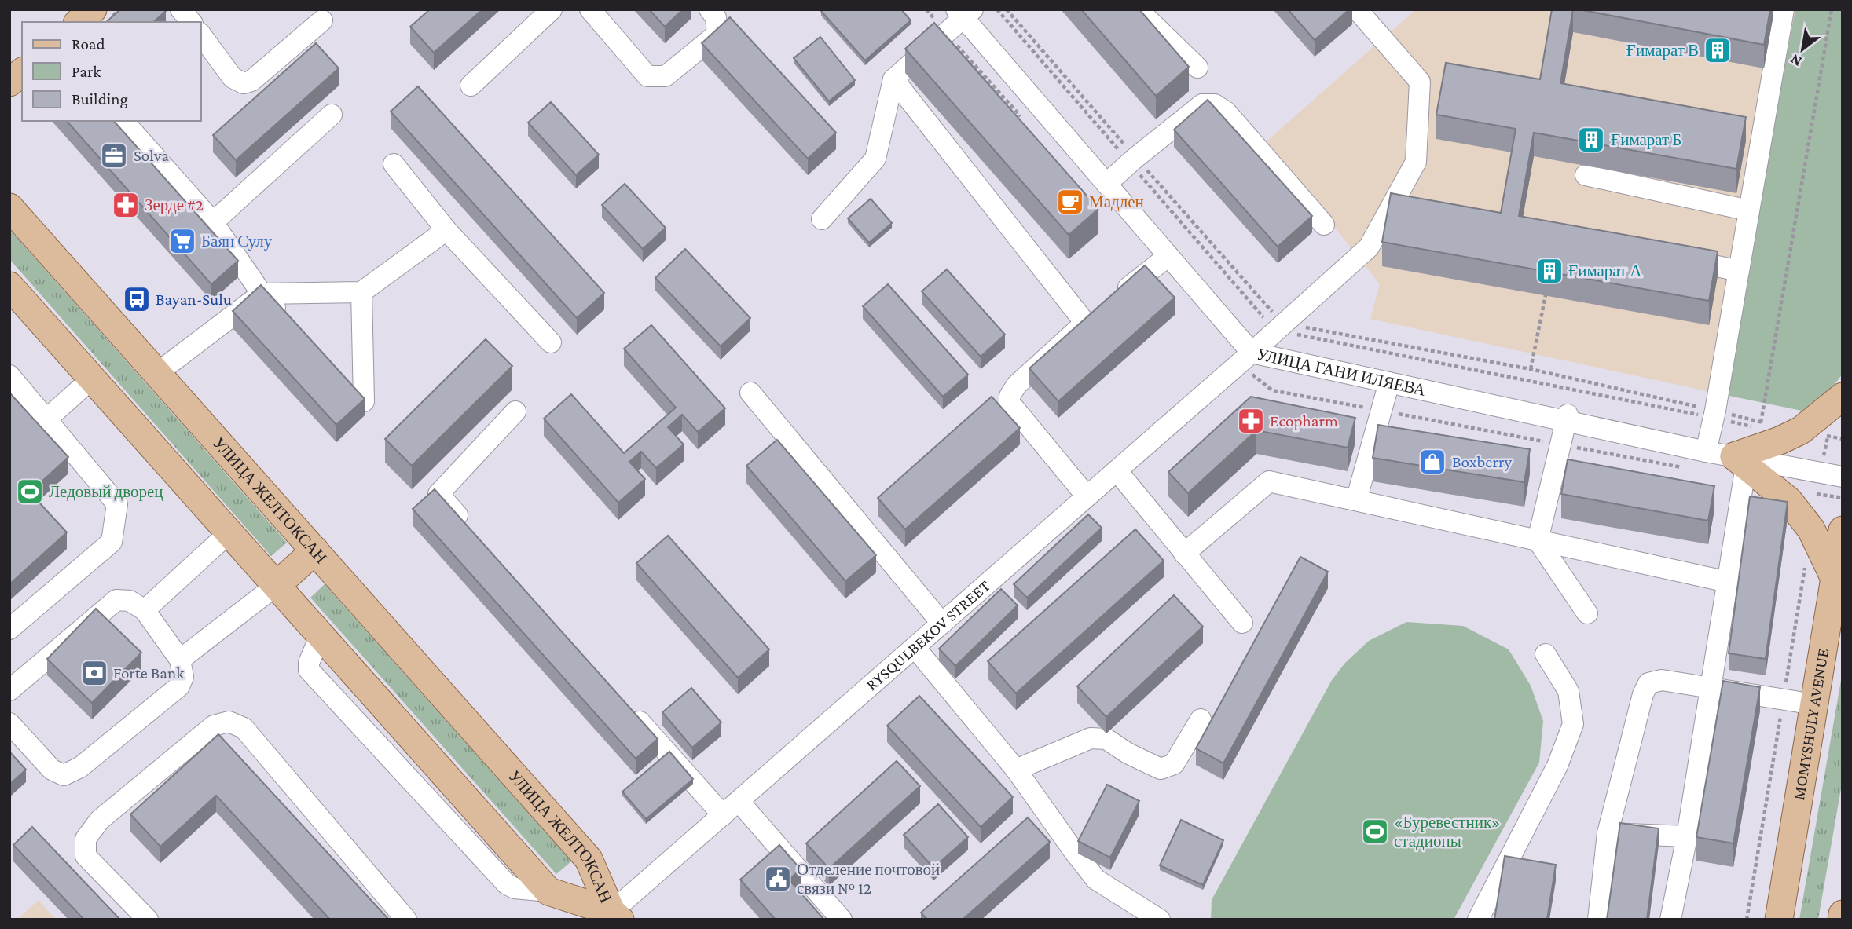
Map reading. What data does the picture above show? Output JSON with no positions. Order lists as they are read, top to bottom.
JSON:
{
  "streets": {
    "main road": ["УЛИЦА ЖЕЛТОКСАН", "MOMYSHULY AVENUE"],
    "street": ["УЛИЦА ГАНИ ИЛЯЕВА", "RYSQULBEKOV STREET"]
  },
  "crossings": [
    ["УЛИЦА ГАНИ ИЛЯЕВА", "RYSQULBEKOV STREET"],
    ["УЛИЦА ЖЕЛТОКСАН", "RYSQULBEKOV STREET"]
  ],
  "places": {
    "building": ["Ғимарат В", "Ғимарат Б", "Ғимарат А"],
    "office": ["Solva"],
    "cafe": ["Мадлен"],
    "pharmacy": ["Зерде #2", "Ecopharm"],
    "supermarket": ["Баян Сулу"],
    "bus stop": ["Bayan-Sulu"],
    "shop": ["Boxberry"],
    "sports": ["Ледовый дворец", "«Буревестник» стадионы"],
    "bank": ["Forte Bank"],
    "public building": ["Отделение почтовой связи № 12"]
  },
  "legend": ["Road", "Park", "Building"],
  "north": "bottom left"
}
